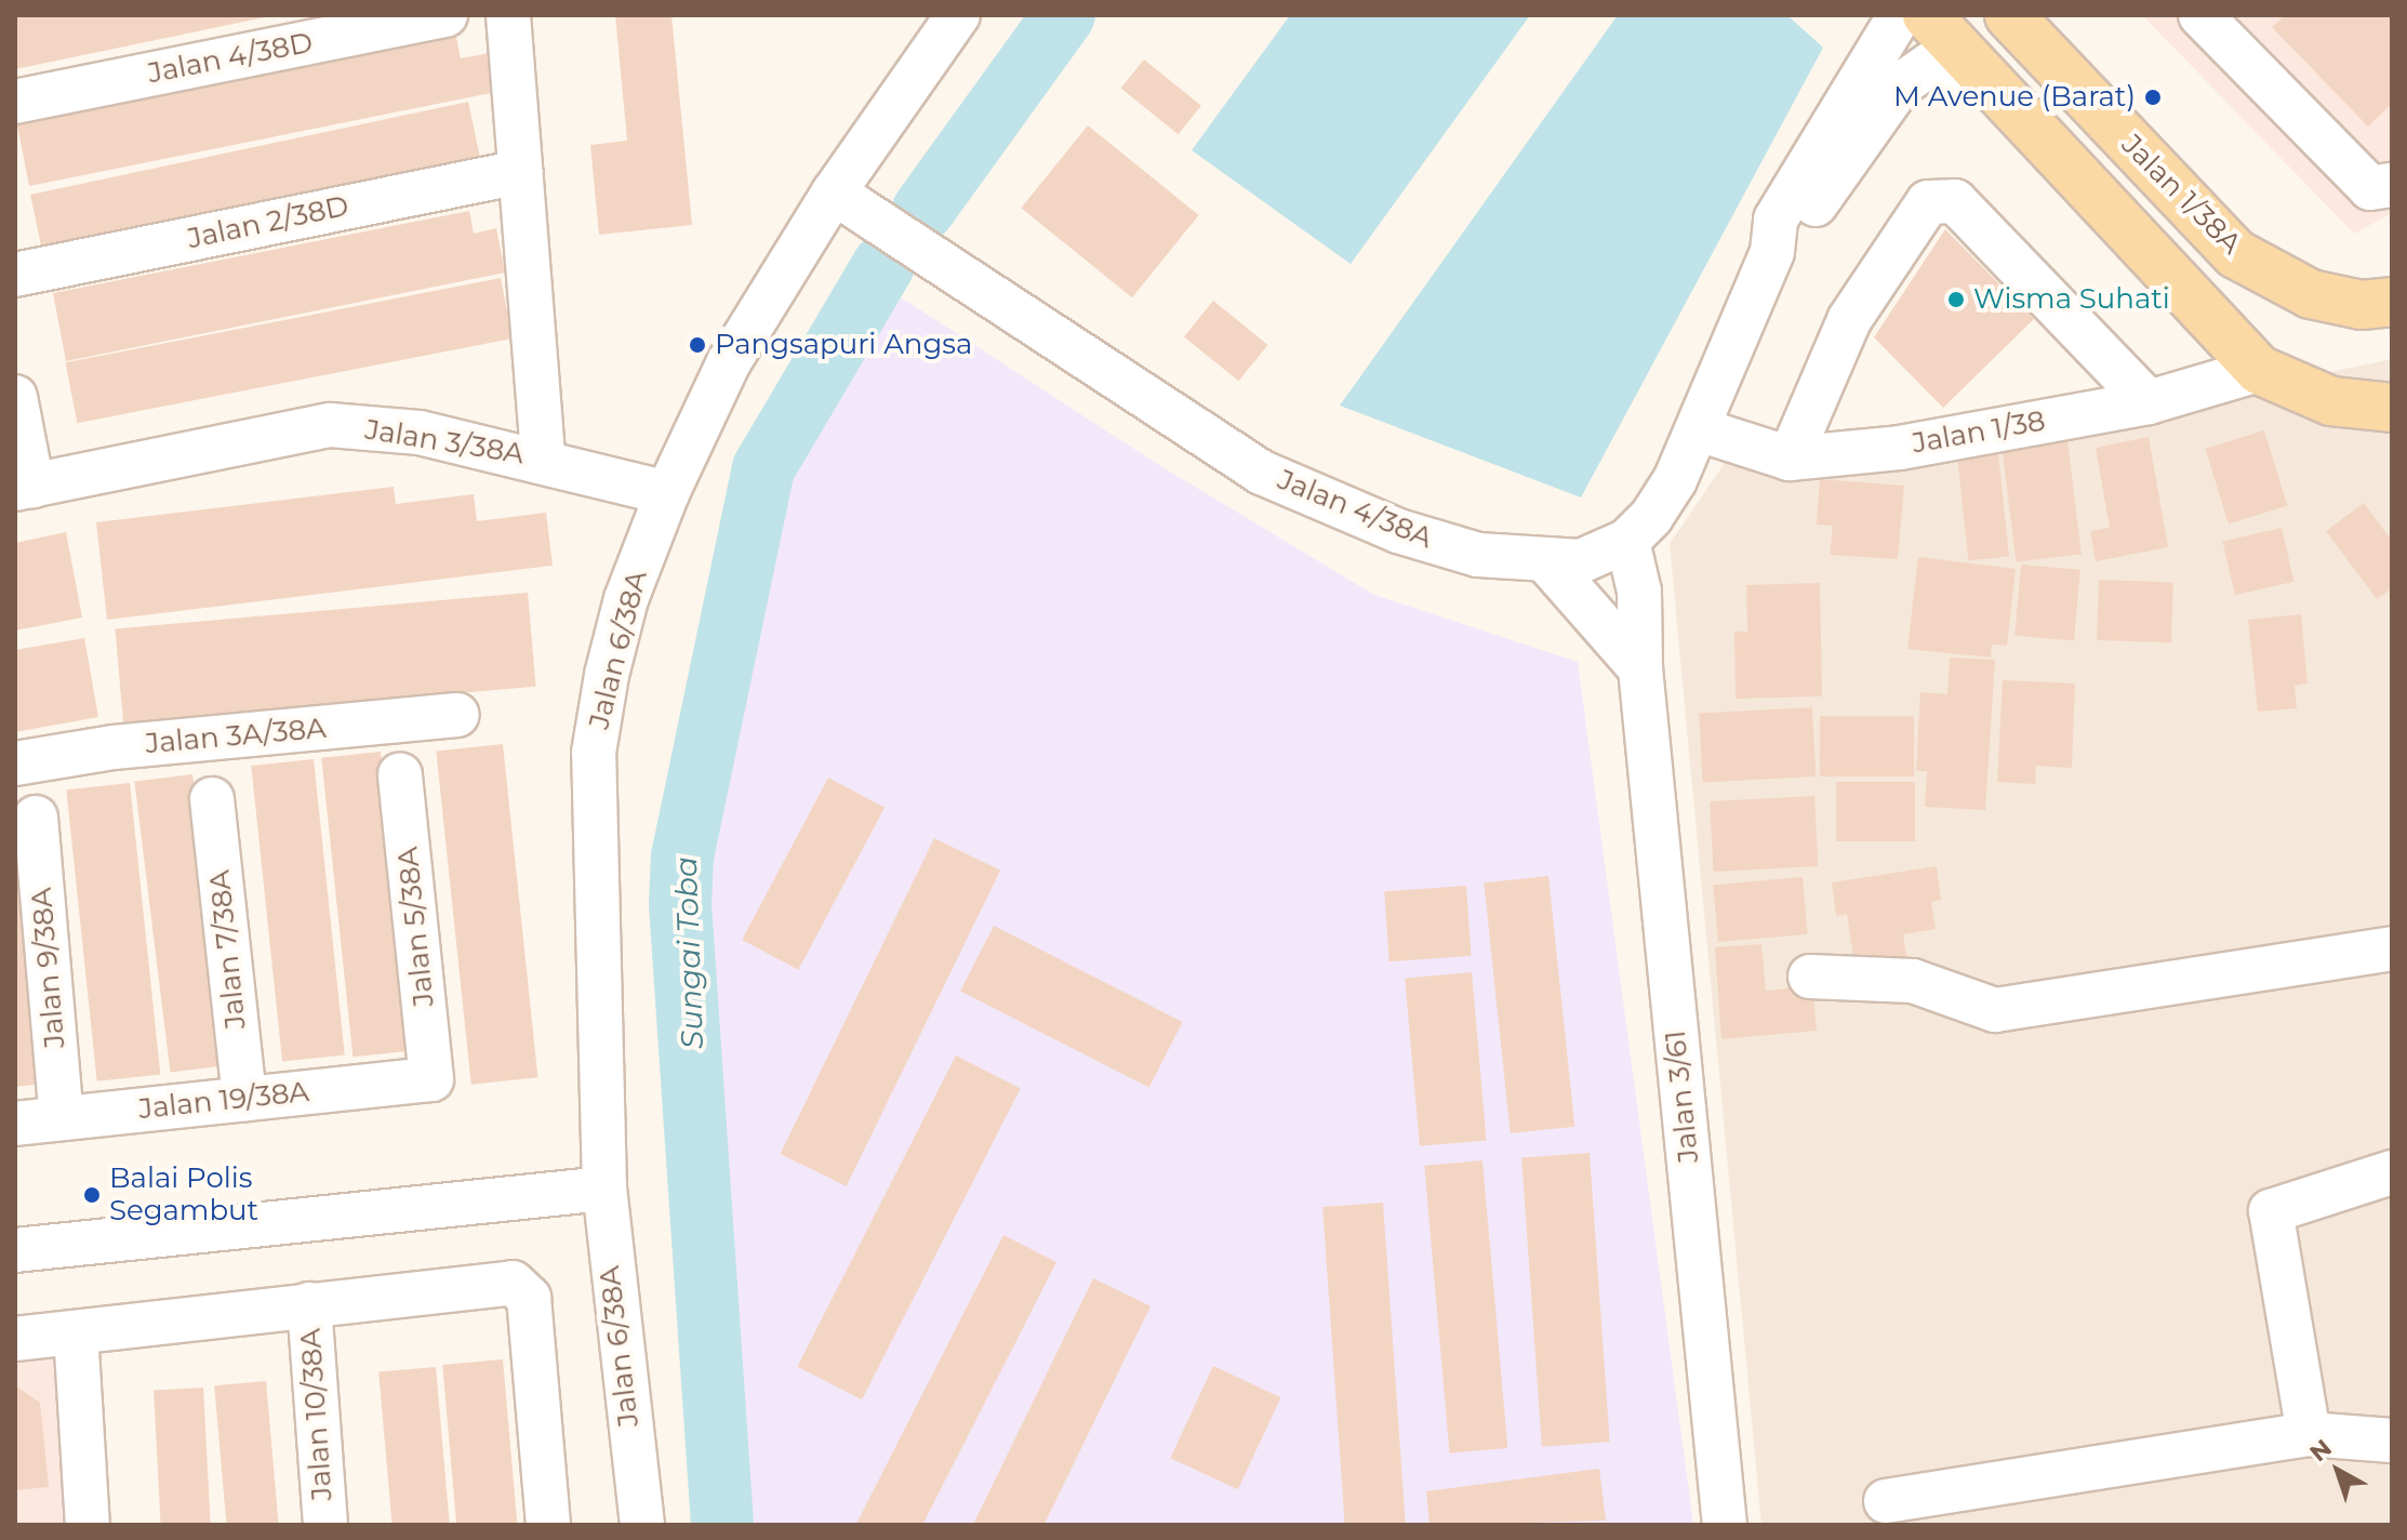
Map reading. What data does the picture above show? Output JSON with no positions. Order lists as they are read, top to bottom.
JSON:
{
  "streets": {
    "main road": ["Jalan 1/38A"],
    "street": [
      "Jalan 4/38D",
      "Jalan 2/38D",
      "Jalan 1/38",
      "Jalan 3/38A",
      "Jalan 4/38A",
      "Jalan 6/38A",
      "Jalan 3A/38A",
      "Jalan 5/38A",
      "Jalan 7/38A",
      "Jalan 9/38A",
      "Jalan 3/61",
      "Jalan 19/38A",
      "Jalan 10/38A"
    ]
  },
  "crossings": [
    ["Jalan 1/38", "Jalan 4/38A"],
    ["Jalan 3/38A", "Jalan 6/38A"],
    ["Jalan 4/38A", "Jalan 6/38A"],
    ["Jalan 4/38A", "Jalan 3/61"],
    ["Jalan 5/38A", "Jalan 19/38A"],
    ["Jalan 7/38A", "Jalan 19/38A"],
    ["Jalan 9/38A", "Jalan 19/38A"]
  ],
  "water": ["Sungai Toba"],
  "places": [
    "M Avenue (Barat)",
    "Wisma Suhati",
    "Pangsapuri Angsa",
    "Balai Polis Segambut"
  ],
  "north": "top left"
}
